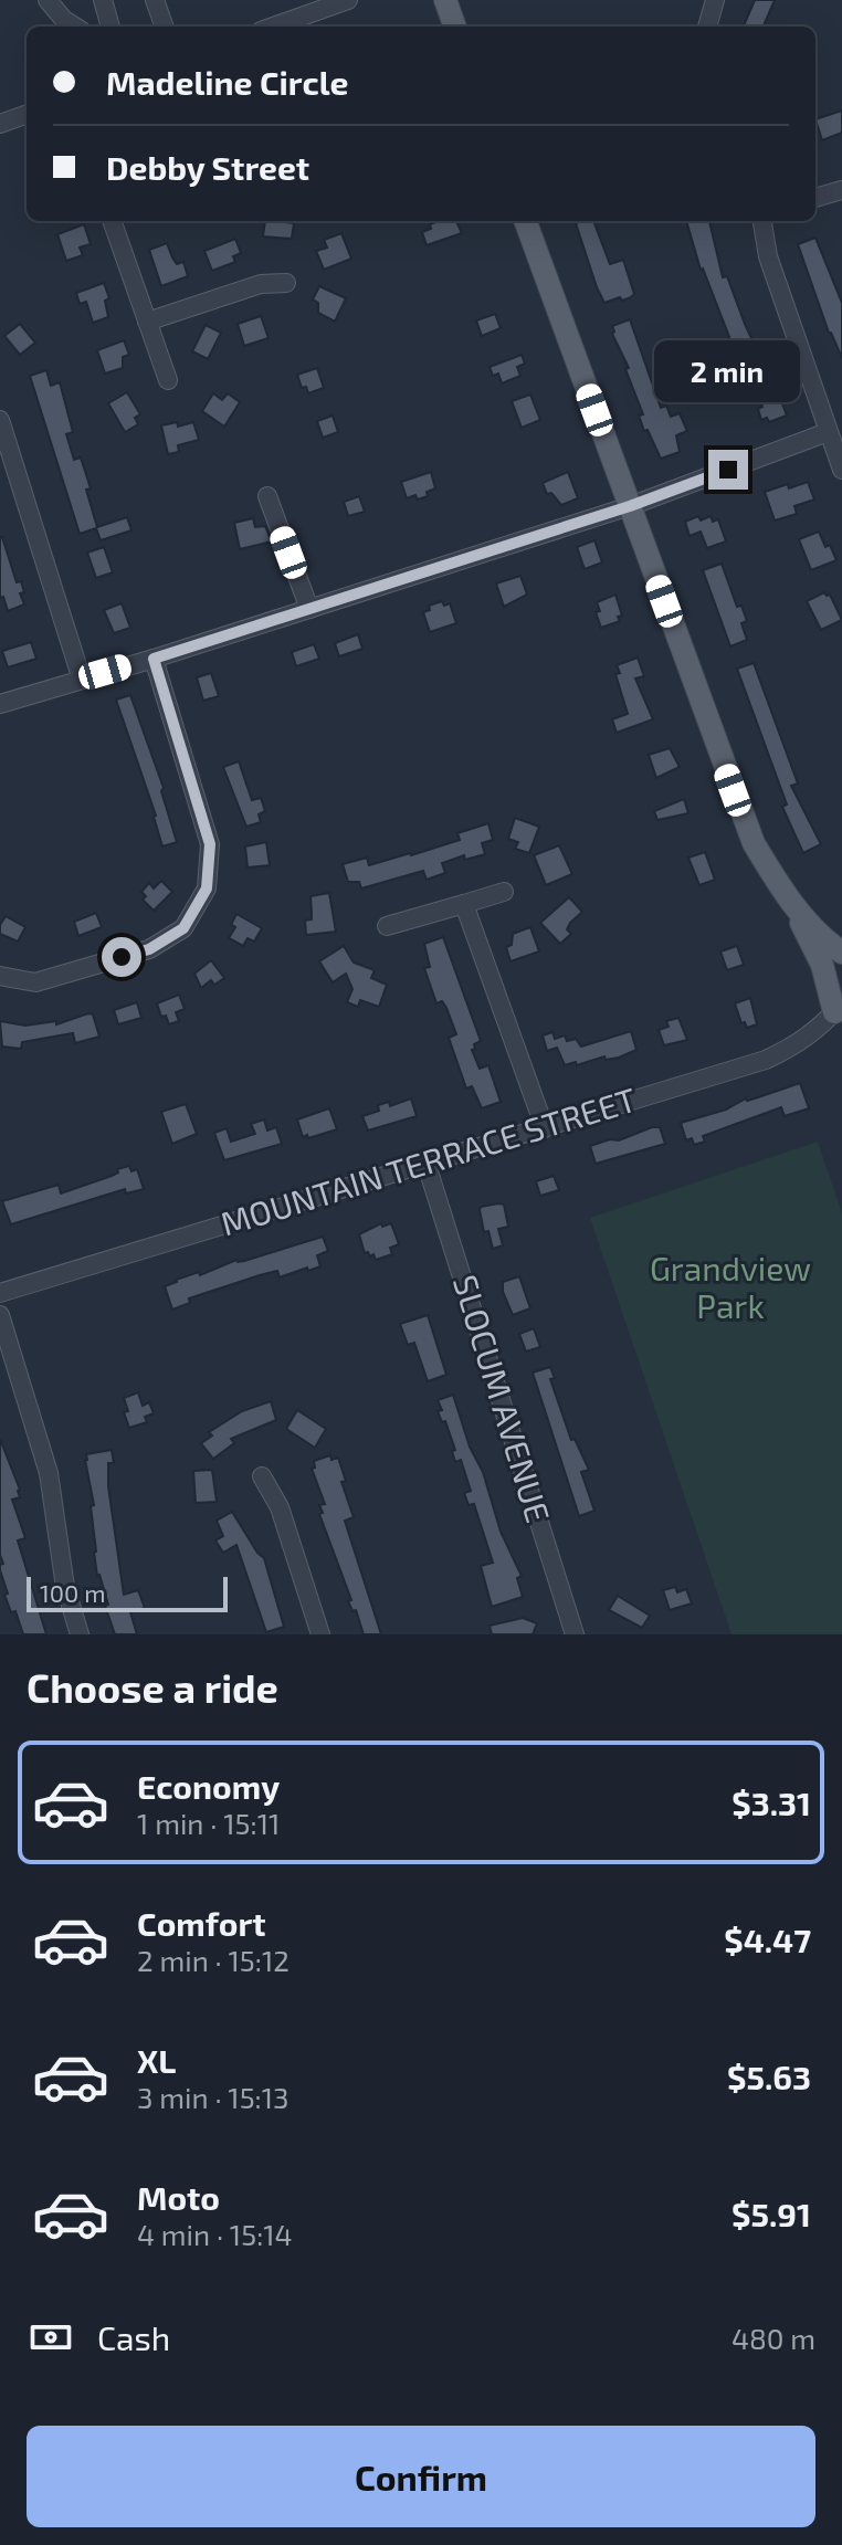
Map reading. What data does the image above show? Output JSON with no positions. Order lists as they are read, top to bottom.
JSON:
{
  "streets": {
    "street": ["MOUNTAIN TERRACE STREET", "SLOCUM AVENUE"]
  },
  "crossings": [
    ["MOUNTAIN TERRACE STREET", "SLOCUM AVENUE"]
  ],
  "parks": ["Grandview Park"],
  "scale_bar": "100 m",
  "page": {
    "banner": ["Madeline Circle", "Debby Street"],
    "bubble": "2 min",
    "scale": "100 m",
    "heading": "Choose a ride",
    "list": [
      {
        "name": "Economy",
        "note": "1 min · 15:11",
        "value": "$3.31"
      },
      {
        "name": "Comfort",
        "note": "2 min · 15:12",
        "value": "$4.47"
      },
      {
        "name": "XL",
        "note": "3 min · 15:13",
        "value": "$5.63"
      },
      {
        "name": "Moto",
        "note": "4 min · 15:14",
        "value": "$5.91"
      }
    ],
    "pay": ["Cash", "480 m"],
    "buttons": "Confirm"
  }
}
